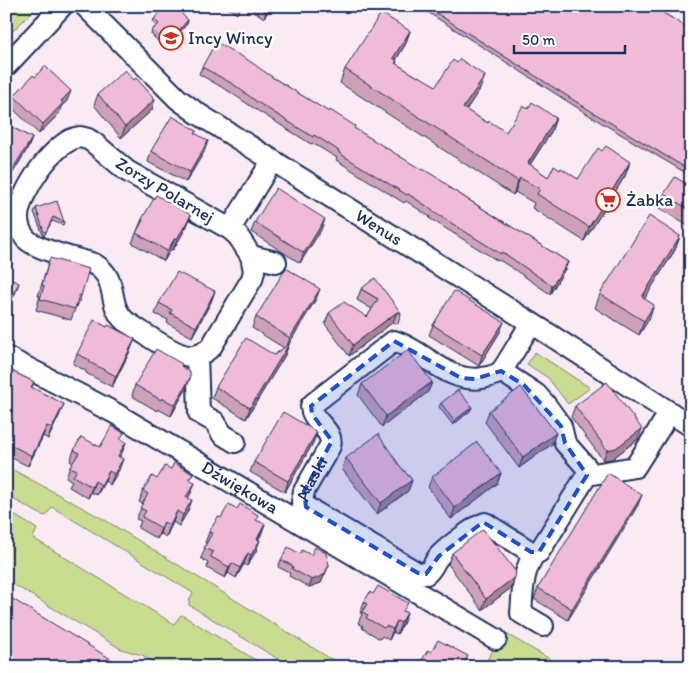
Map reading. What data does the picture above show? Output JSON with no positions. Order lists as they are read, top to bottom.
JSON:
{
  "streets": {
    "street": [
      "Zorzy Polarnej",
      "Wenus",
      "Alaski",
      "Dźwiękowa"
    ]
  },
  "crossings": [
    ["Zorzy Polarnej", "Wenus"]
  ],
  "places": {
    "school or university": ["Incy Wincy"],
    "supermarket": ["Żabka"]
  },
  "scale_bar": "50 m"
}
